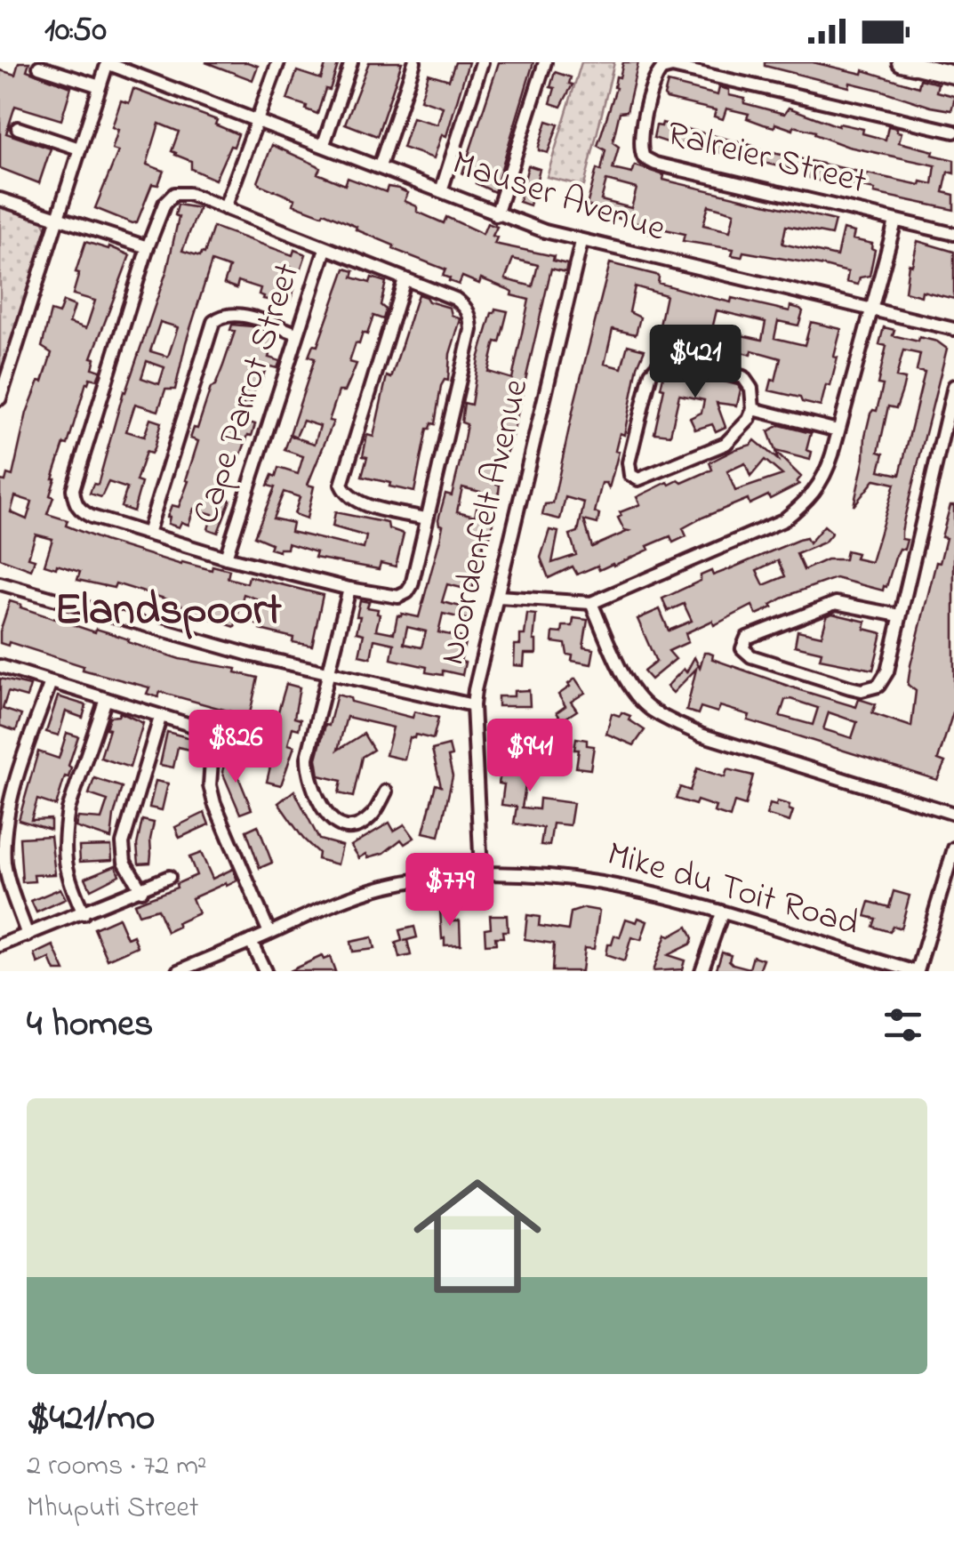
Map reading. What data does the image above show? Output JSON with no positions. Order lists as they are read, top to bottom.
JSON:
{
  "streets": {
    "street": [
      "Ralreier Street",
      "Mauser Avenue",
      "Cape Parrot Street",
      "Noordenfelt Avenue",
      "Mike du Toit Road"
    ]
  },
  "crossings": [
    ["Ralreier Street", "Mauser Avenue"],
    ["Mauser Avenue", "Noordenfelt Avenue"],
    ["Noordenfelt Avenue", "Mike du Toit Road"]
  ],
  "districts": ["Elandspoort"],
  "page": {
    "status": "10:50",
    "price": [
      "$421",
      "$826",
      "$941",
      "$779"
    ],
    "heading": "4 homes",
    "list": [
      {
        "name": "$421/mo",
        "note": "2 rooms · 72 m² · Mhuputi Street"
      }
    ]
  }
}
